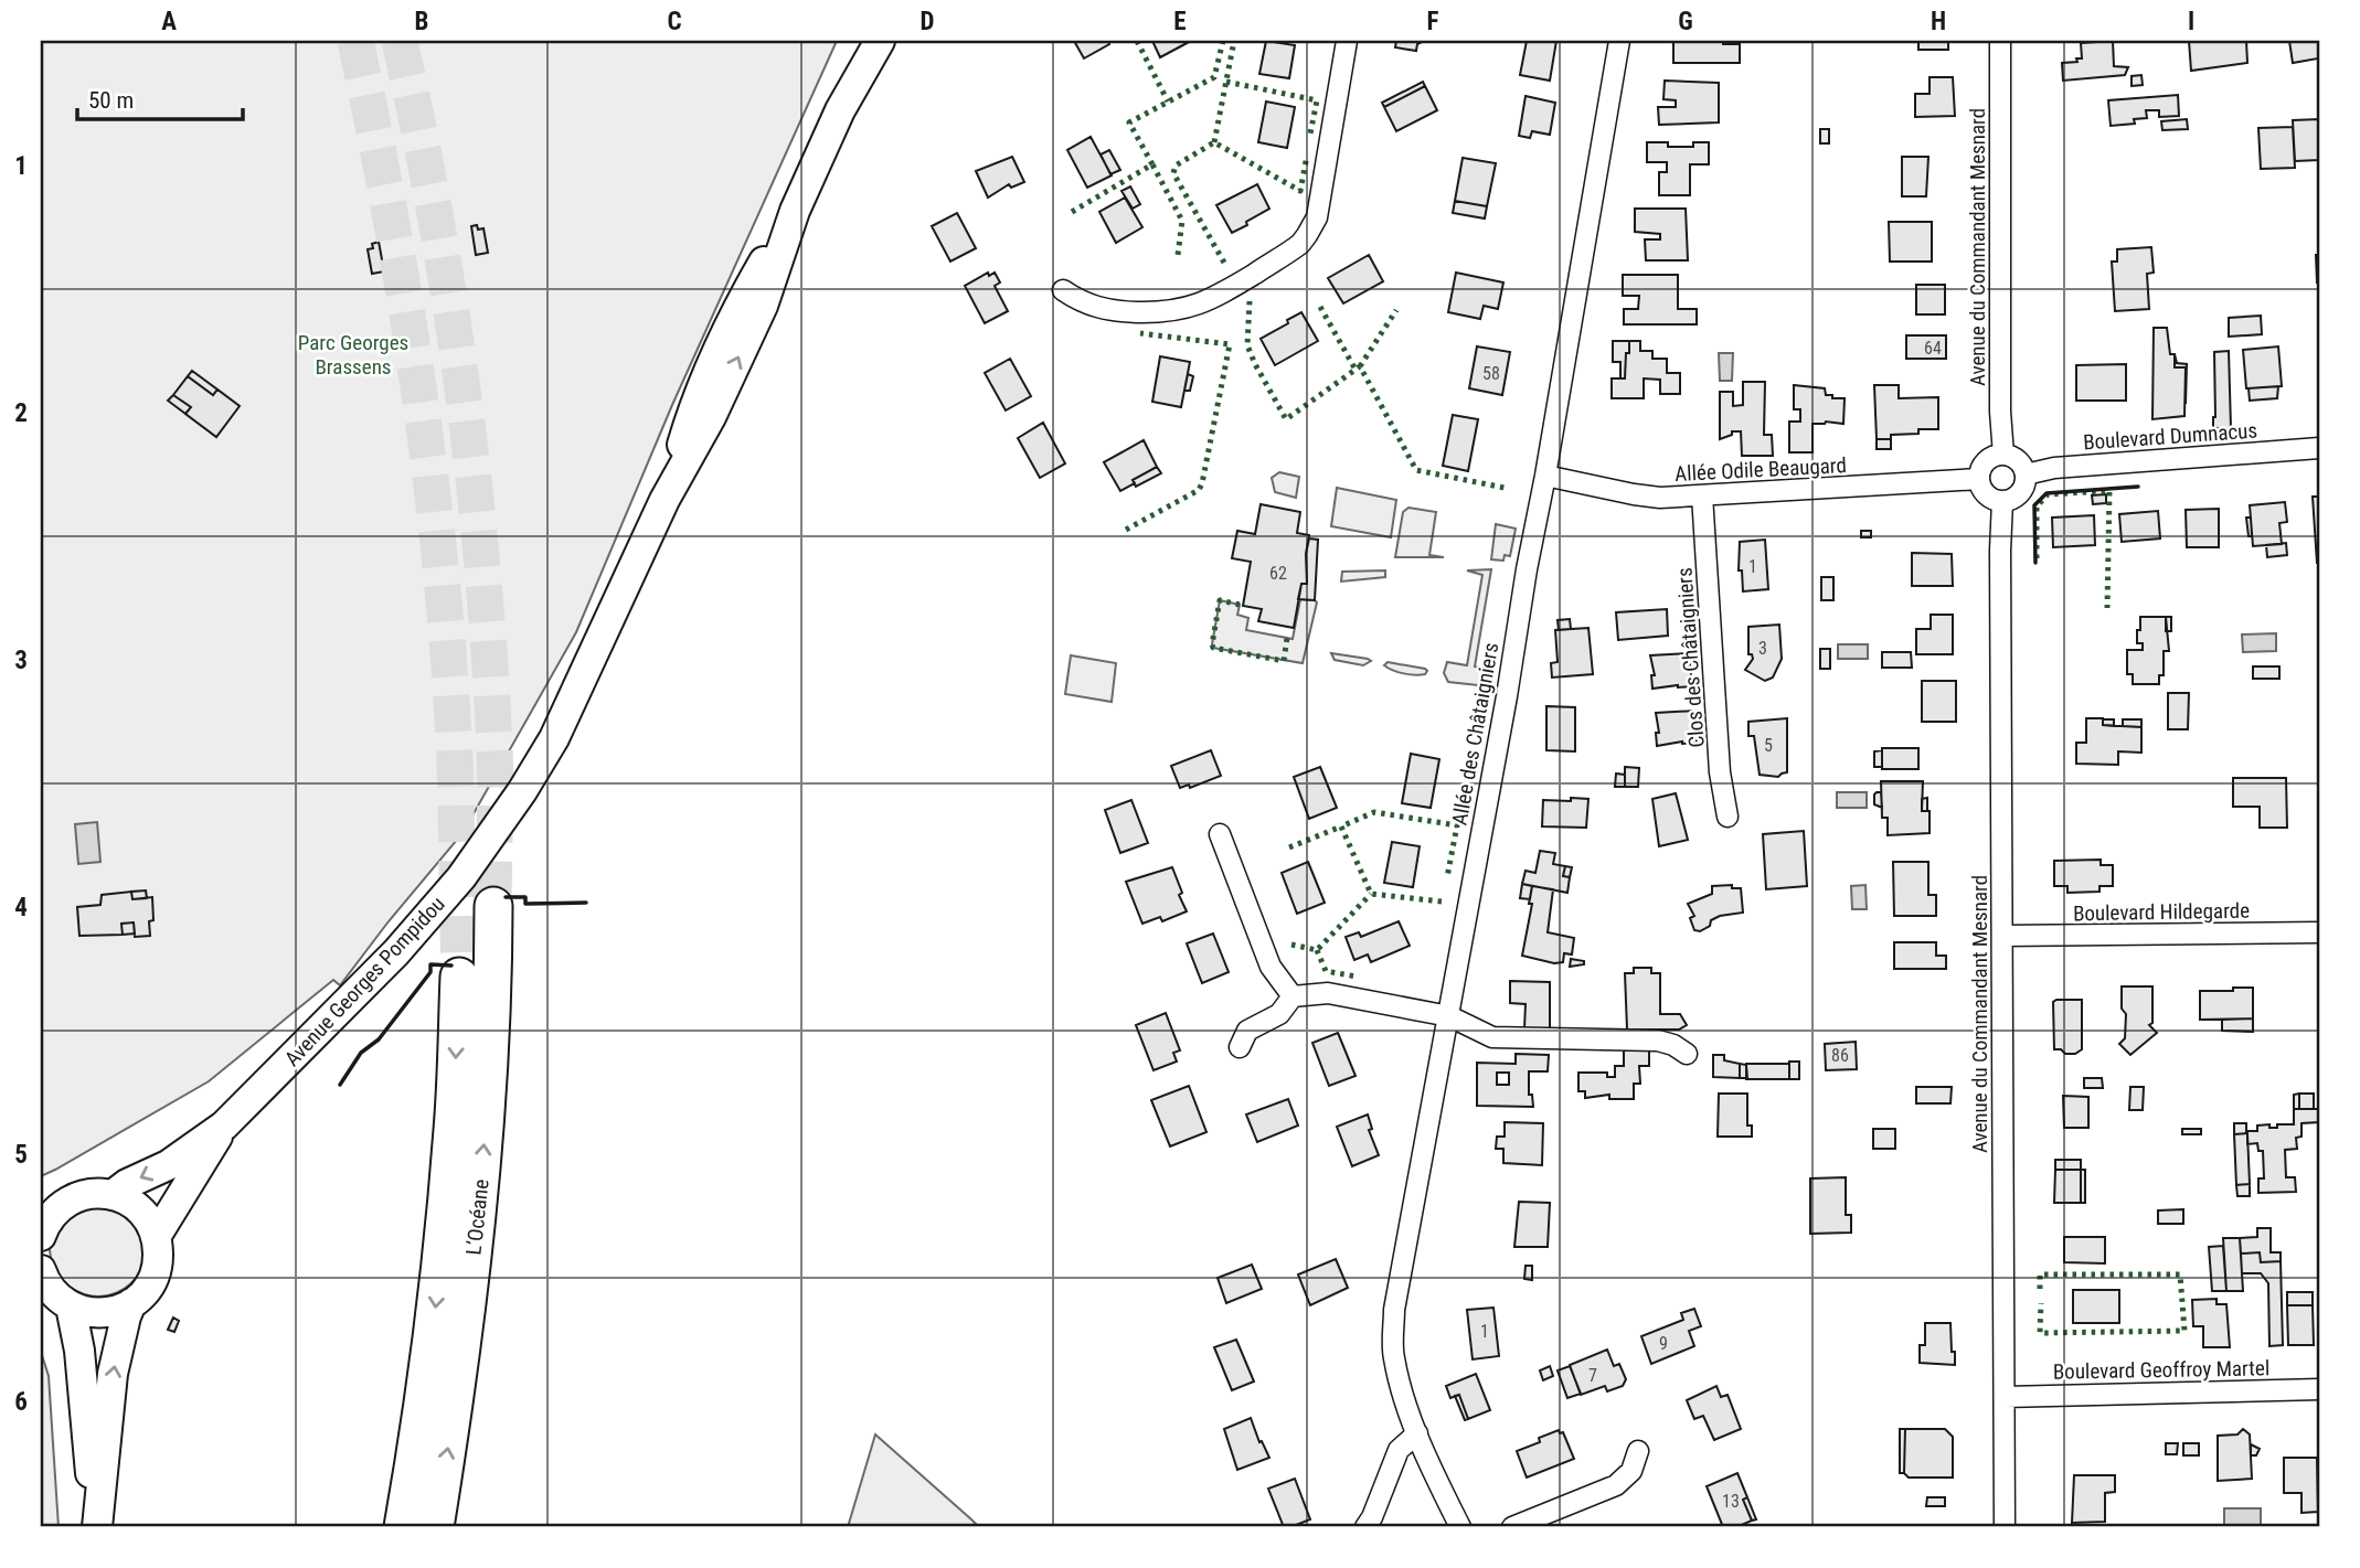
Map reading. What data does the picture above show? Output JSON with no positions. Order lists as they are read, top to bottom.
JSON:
{
  "streets": {
    "highway": ["L’Océane"],
    "street": [
      "Avenue du Commandant Mesnard",
      "Boulevard Dumnacus",
      "Allée Odile Beaugard",
      "Clos des Châtaigniers",
      "Allée des Châtaigniers",
      "Boulevard Hildegarde",
      "Avenue Georges Pompidou",
      "Boulevard Geoffroy Martel"
    ]
  },
  "crossings": [
    ["Avenue du Commandant Mesnard", "Boulevard Dumnacus"],
    ["Avenue du Commandant Mesnard", "Allée Odile Beaugard"],
    ["Avenue du Commandant Mesnard", "Boulevard Hildegarde"],
    ["Avenue du Commandant Mesnard", "Boulevard Geoffroy Martel"],
    ["Boulevard Dumnacus", "Allée Odile Beaugard"],
    ["Allée Odile Beaugard", "Clos des Châtaigniers"],
    ["Allée Odile Beaugard", "Allée des Châtaigniers"]
  ],
  "parks": ["Parc Georges Brassens"],
  "house_numbers": [
    "64",
    "58",
    "1",
    "62",
    "3",
    "5",
    "86",
    "1",
    "9",
    "7",
    "13"
  ],
  "scale_bar": "50 m",
  "grid": {
    "columns": [
      "A",
      "B",
      "C",
      "D",
      "E",
      "F",
      "G",
      "H",
      "I"
    ],
    "rows": [
      "1",
      "2",
      "3",
      "4",
      "5",
      "6"
    ]
  }
}
